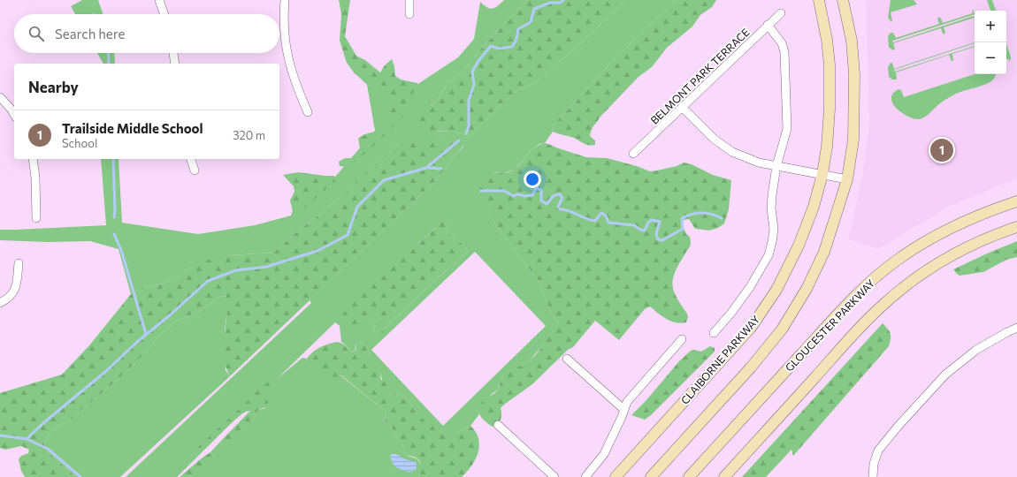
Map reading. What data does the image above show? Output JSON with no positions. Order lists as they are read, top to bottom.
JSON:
{
  "streets": {
    "main road": ["GLOUCESTER PARKWAY", "CLAIBORNE PARKWAY"],
    "street": ["BELMONT PARK TERRACE"]
  },
  "page": {
    "map_buttons": ["+", "−"],
    "search": "Search here",
    "heading": "Nearby",
    "list": [
      {
        "mark": "1",
        "name": "Trailside Middle School",
        "note": "School",
        "value": "320 m"
      }
    ],
    "pins": "1"
  }
}
